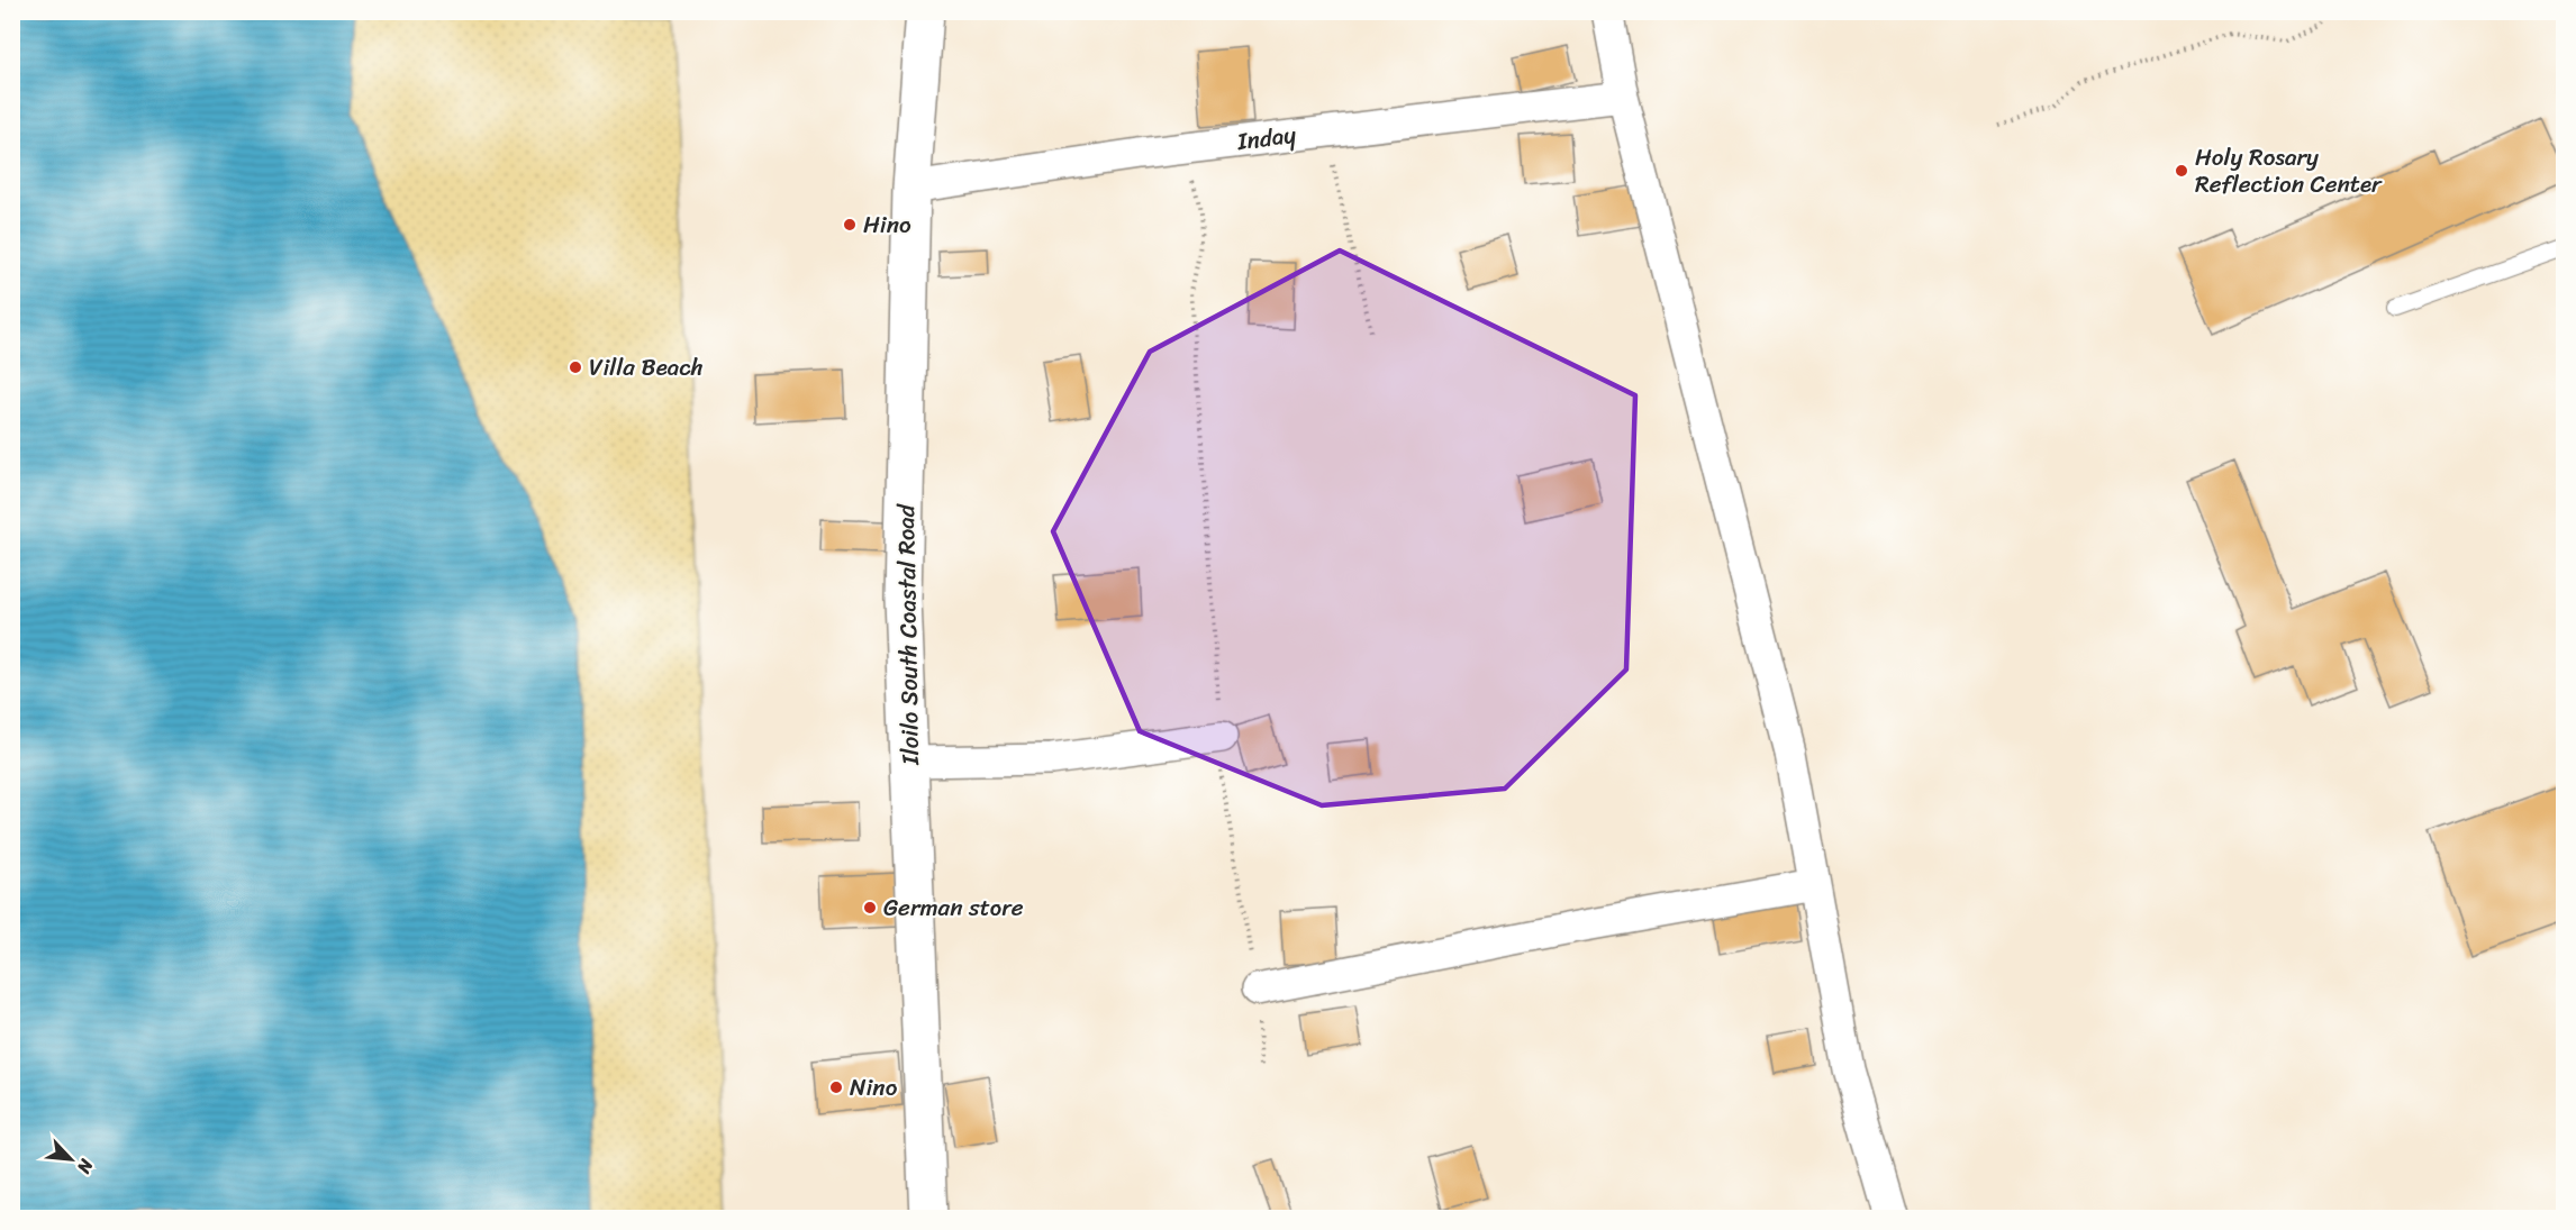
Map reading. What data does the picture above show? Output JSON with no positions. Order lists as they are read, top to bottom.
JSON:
{
  "streets": {
    "street": ["Inday", "Iloilo South Coastal Road"]
  },
  "crossings": [
    ["Inday", "Iloilo South Coastal Road"]
  ],
  "places": [
    "Holy Rosary Reflection Center",
    "Hino",
    "Villa Beach",
    "German store",
    "Nino"
  ],
  "north": "bottom right"
}
